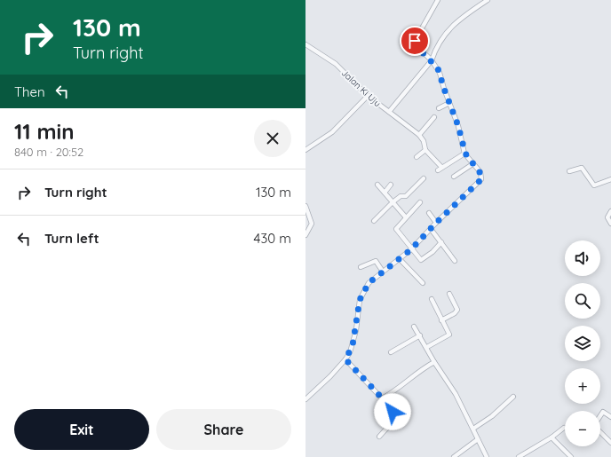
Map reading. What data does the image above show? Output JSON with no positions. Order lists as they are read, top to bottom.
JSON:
{
  "streets": {
    "street": ["Jalan Ki Uju"]
  },
  "page": {
    "turn": ["130 m", "Turn right"],
    "then": "Then",
    "heading": ["11 min", "840 m · 20:52"],
    "list": [
      {
        "name": "Turn right",
        "value": "130 m"
      },
      {
        "name": "Turn left",
        "value": "430 m"
      }
    ],
    "map_buttons": ["+", "−"],
    "buttons": ["Exit", "Share"]
  }
}
